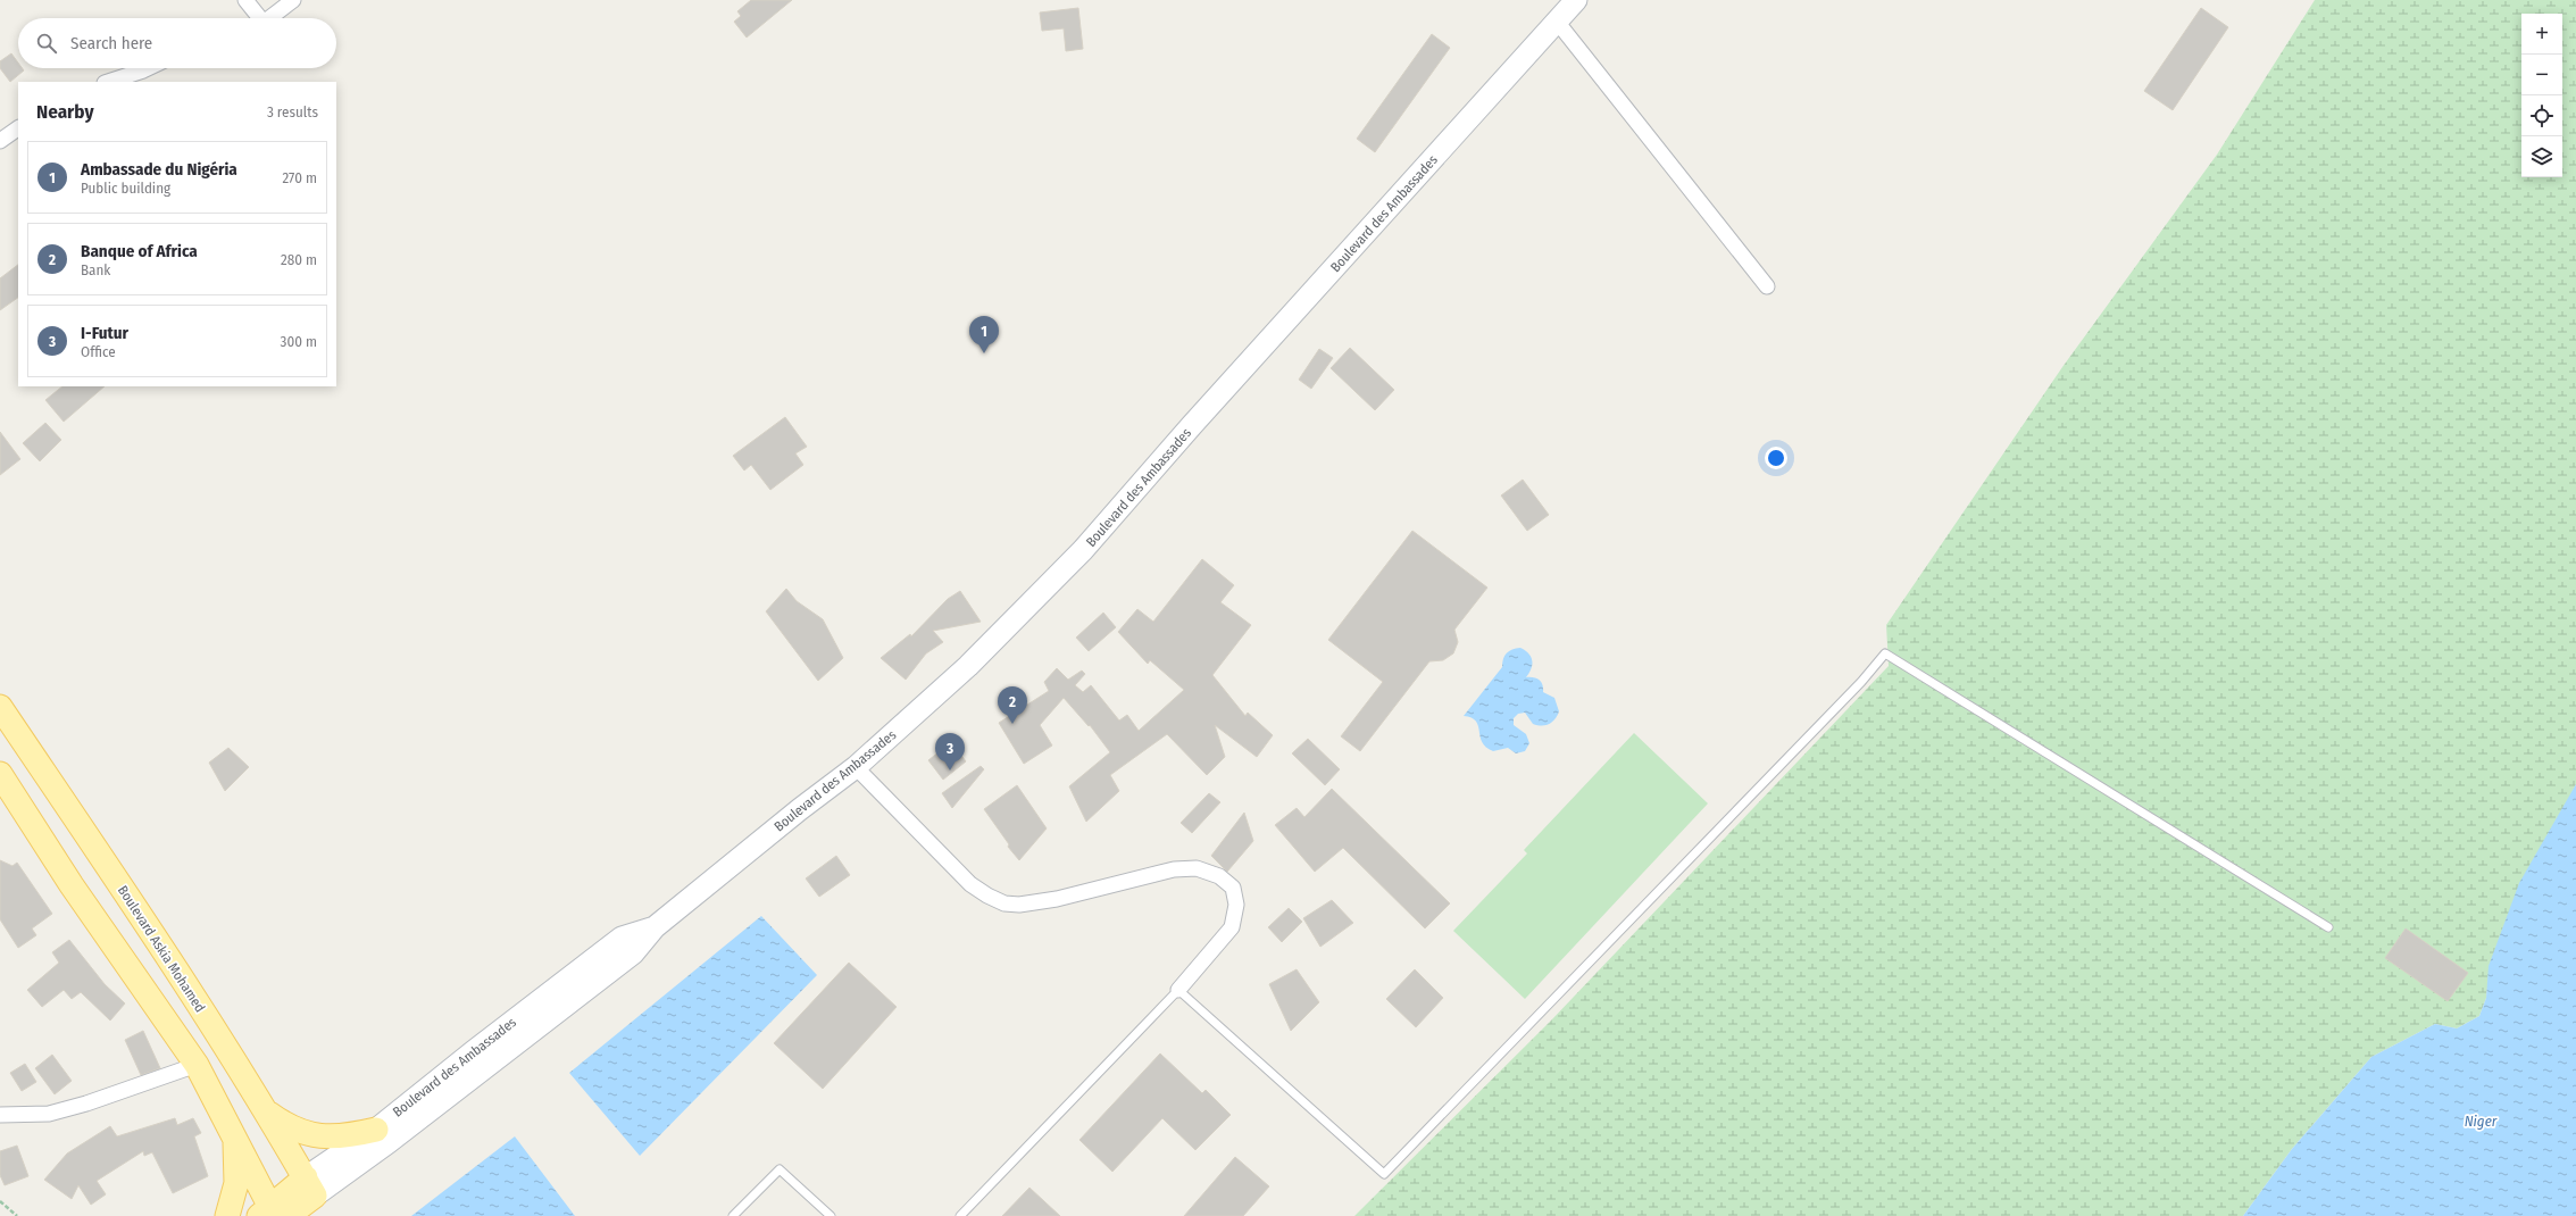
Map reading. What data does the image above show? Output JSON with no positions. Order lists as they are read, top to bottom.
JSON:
{
  "streets": {
    "main road": ["Boulevard des Ambassades", "Boulevard Askia Mohamed"]
  },
  "crossings": [
    ["Boulevard des Ambassades", "Boulevard Askia Mohamed"]
  ],
  "water": ["Niger"],
  "page": {
    "map_buttons": ["+", "−"],
    "search": "Search here",
    "heading": ["Nearby", "3 results"],
    "list": [
      {
        "mark": "1",
        "name": "Ambassade du Nigéria",
        "note": "Public building",
        "value": "270 m"
      },
      {
        "mark": "2",
        "name": "Banque of Africa",
        "note": "Bank",
        "value": "280 m"
      },
      {
        "mark": "3",
        "name": "I-Futur",
        "note": "Office",
        "value": "300 m"
      }
    ],
    "pins": ["1", "2", "3"]
  }
}
